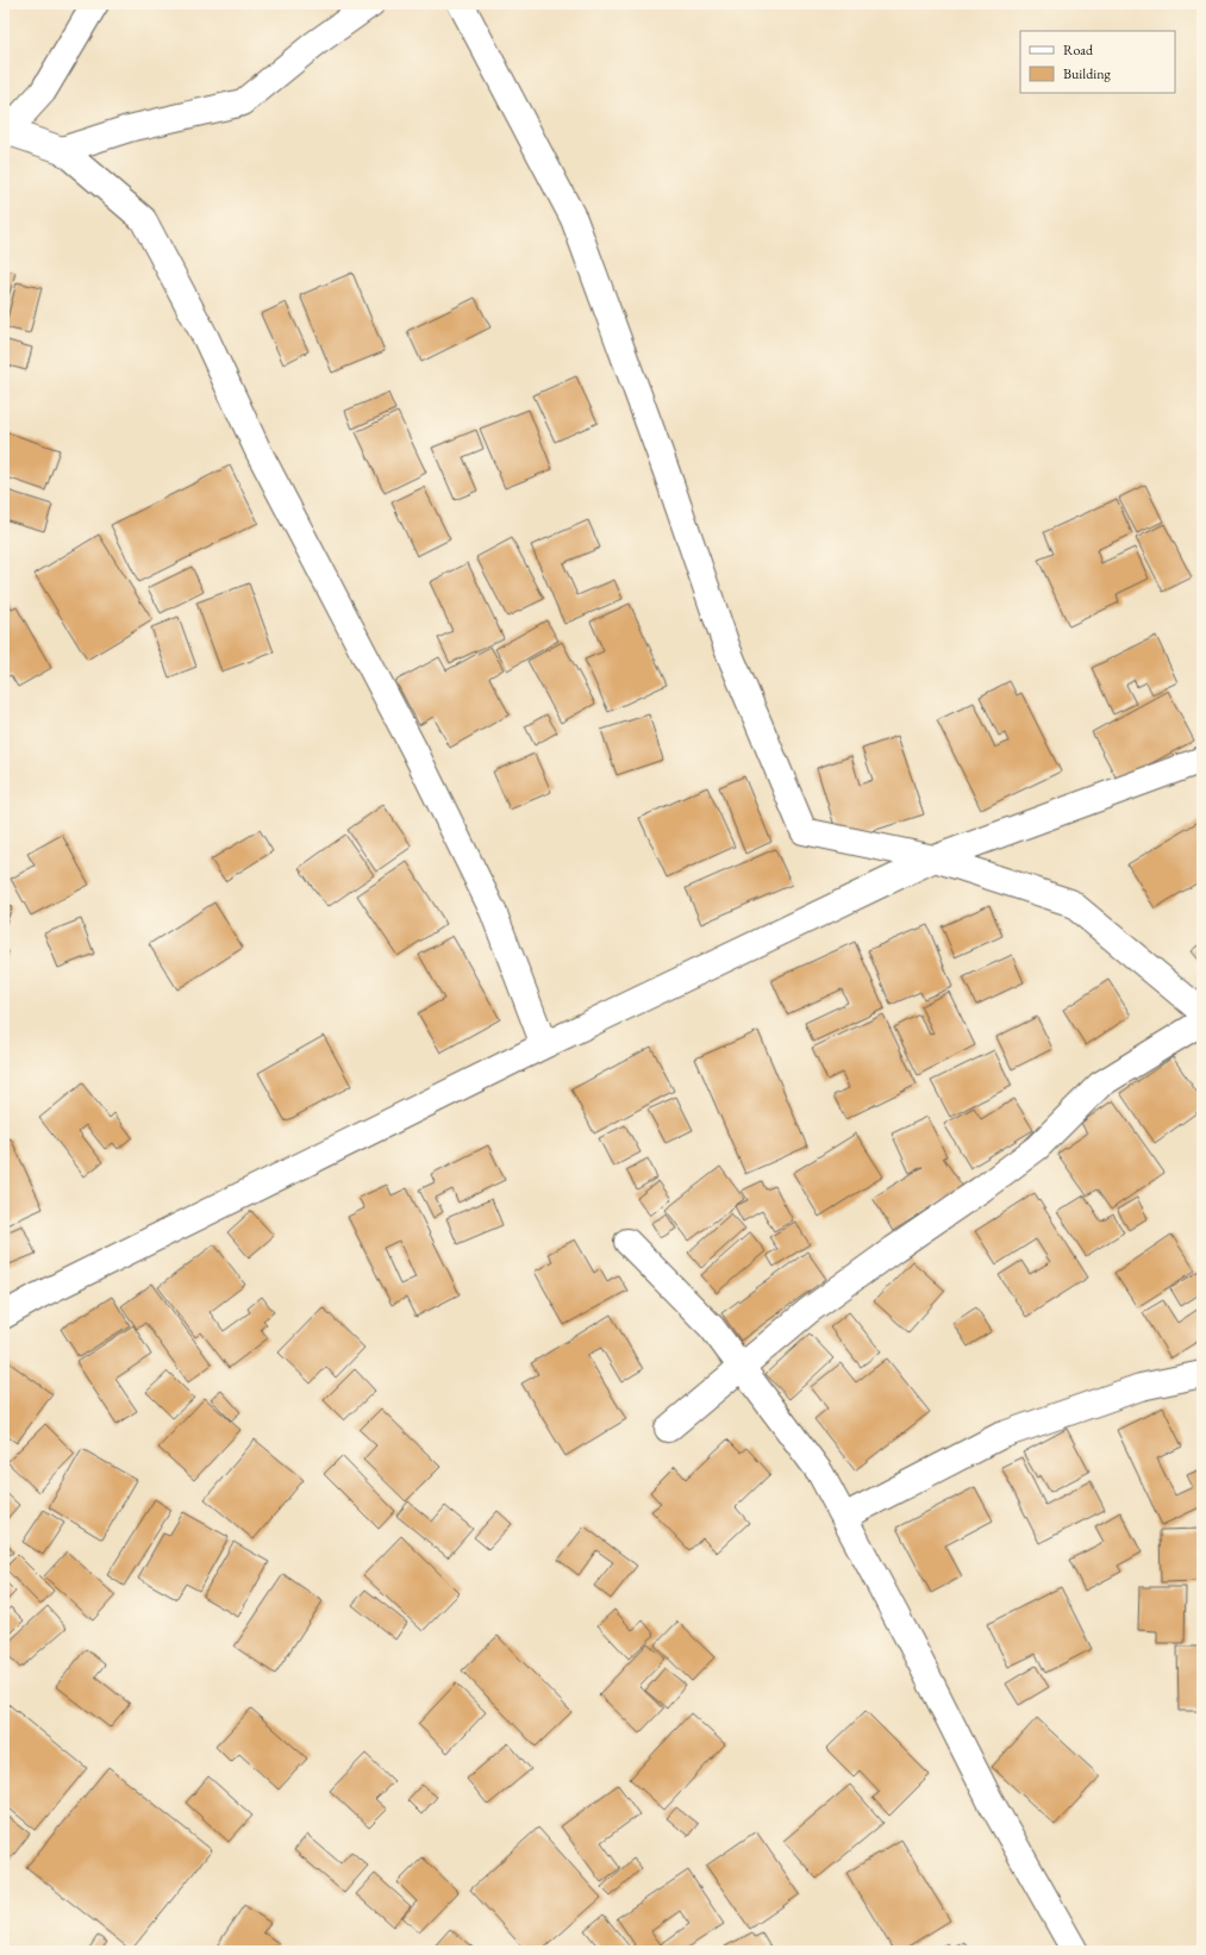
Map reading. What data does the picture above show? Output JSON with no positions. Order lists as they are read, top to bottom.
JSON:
{
  "legend": ["Road", "Building"]
}
